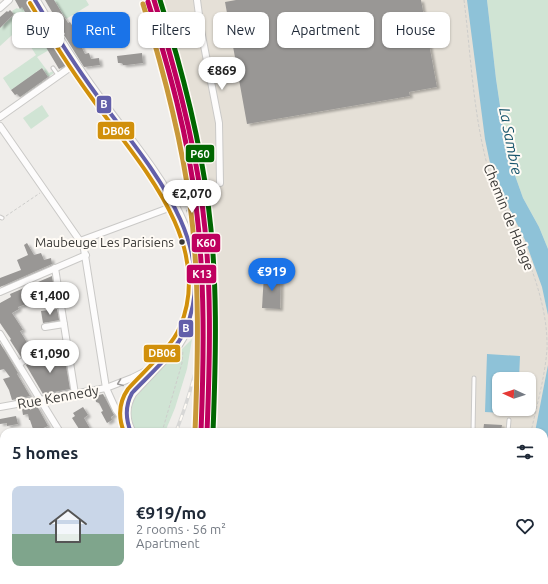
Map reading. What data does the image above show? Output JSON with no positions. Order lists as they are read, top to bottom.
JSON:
{
  "streets": {
    "street": ["Rue Kennedy"],
    "path": ["Chemin de Halage"]
  },
  "water": ["La Sambre"],
  "places": ["Maubeuge Les Parisiens"],
  "lines": [
    "transit line K60",
    "transit line P60",
    "transit line B",
    "transit line K13",
    "transit line DB06"
  ],
  "north": "left",
  "page": {
    "chip": [
      "Buy",
      "Rent",
      "Filters",
      "New",
      "Apartment",
      "House"
    ],
    "price": [
      "€869",
      "€2,070",
      "€919",
      "€1,400",
      "€1,090"
    ],
    "heading": "5 homes",
    "list": [
      {
        "name": "€919/mo",
        "note": "2 rooms · 56 m² · Apartment"
      }
    ]
  }
}
